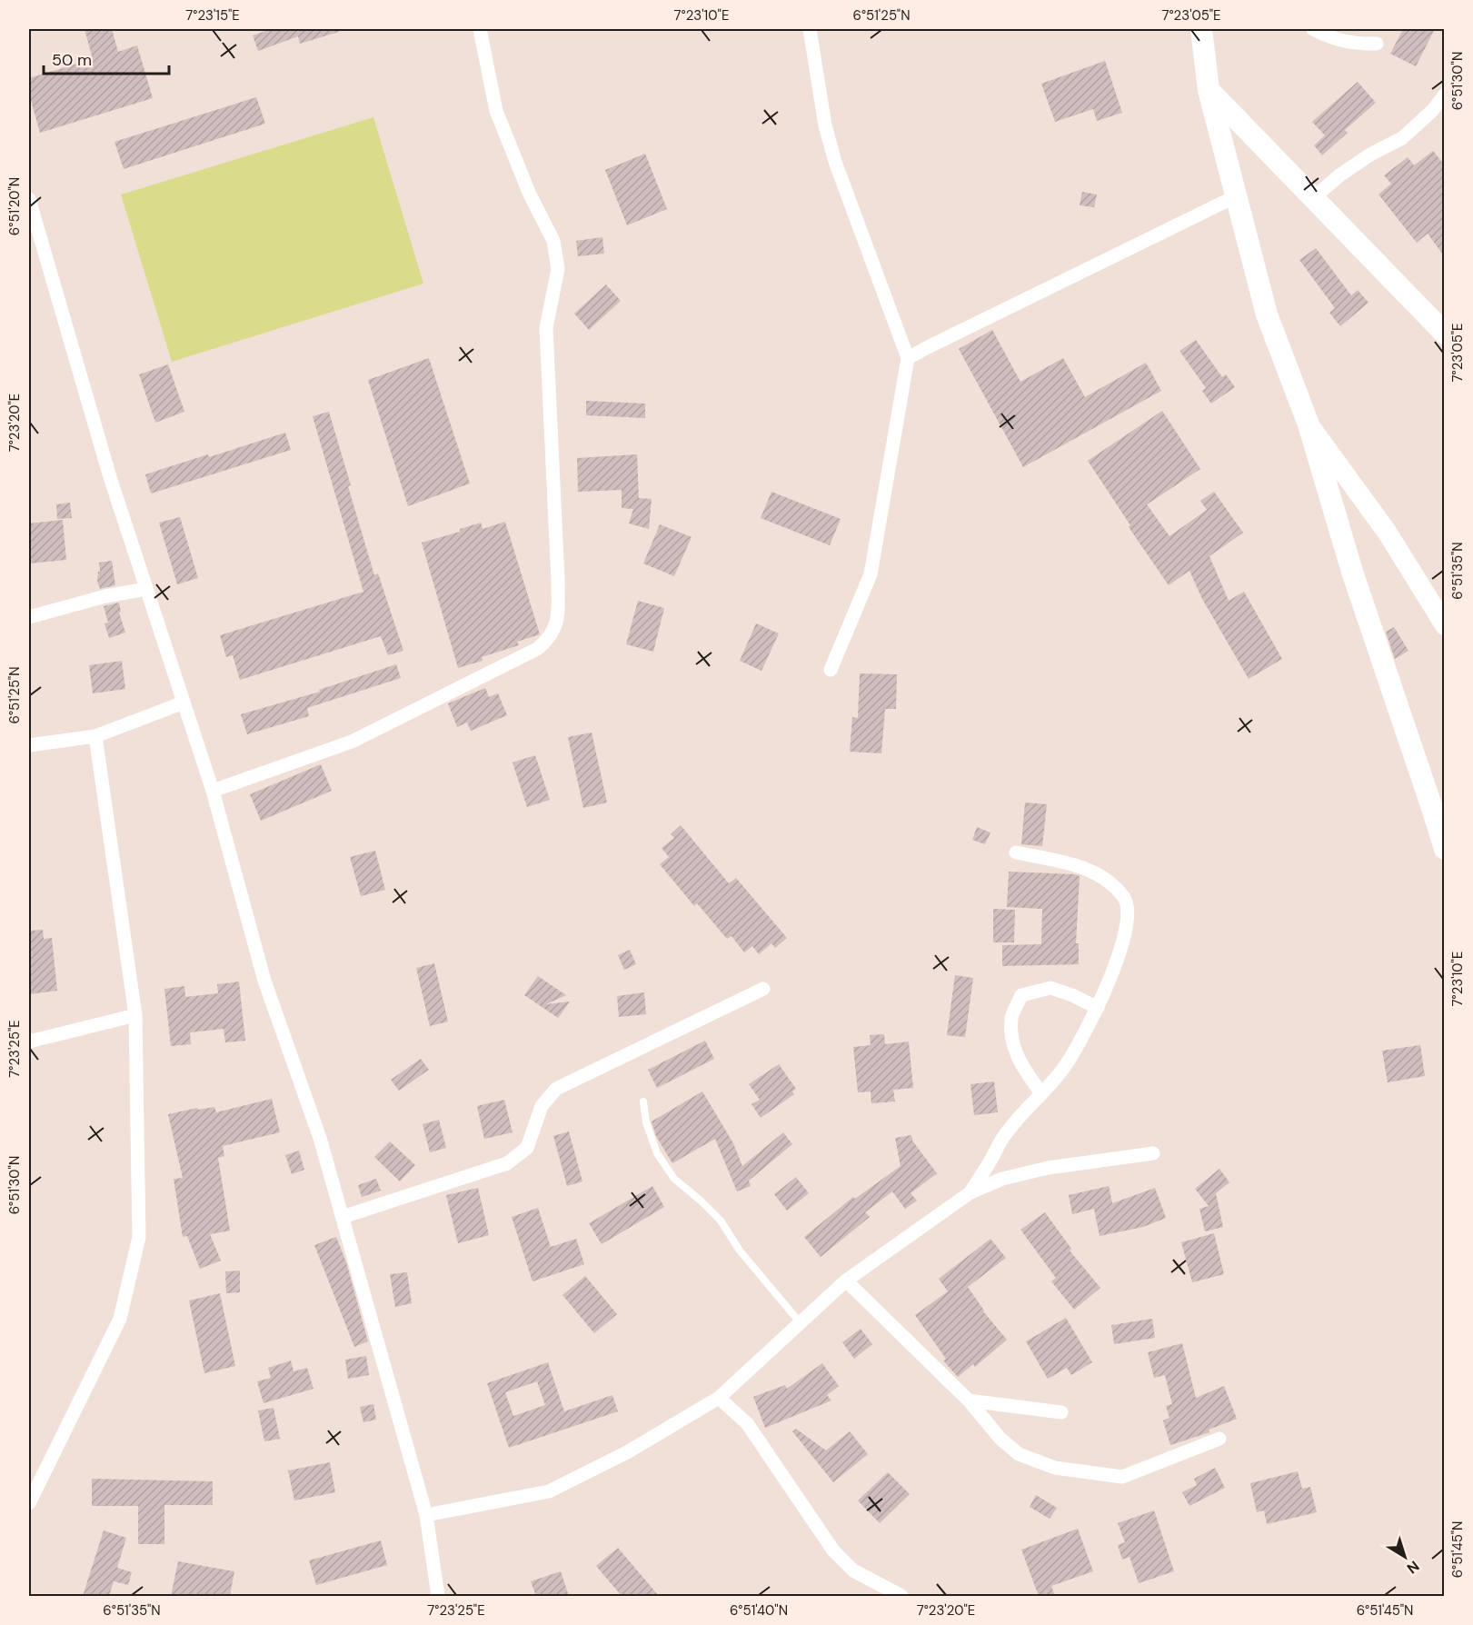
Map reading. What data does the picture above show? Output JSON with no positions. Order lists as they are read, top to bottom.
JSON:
{
  "scale_bar": "50 m",
  "north": "bottom right",
  "coordinates": [
    "7°23'15\"E",
    "7°23'10\"E",
    "6°51'25\"N",
    "7°23'05\"E",
    "6°51'30\"N",
    "6°51'20\"N",
    "7°23'20\"E",
    "6°51'35\"N",
    "7°23'25\"E",
    "6°51'45\"N",
    "6°51'40\"N"
  ]
}
